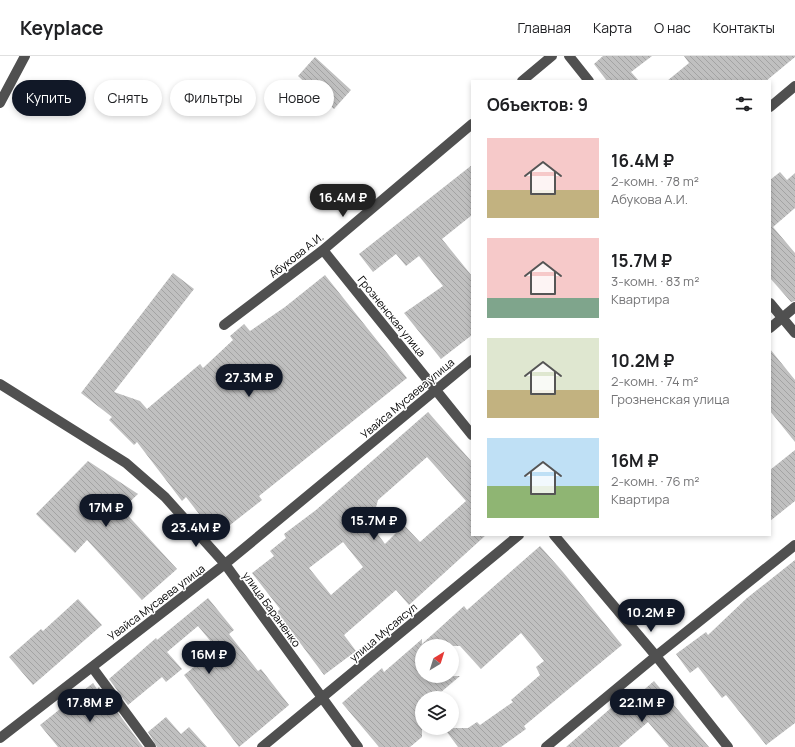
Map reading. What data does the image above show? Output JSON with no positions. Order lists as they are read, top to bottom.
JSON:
{
  "streets": {
    "street": [
      "Абукова А.И.",
      "Грозненская улица",
      "Увайса Мусаева улица",
      "улица Бараненко",
      "улица Мусаясул"
    ]
  },
  "crossings": [
    ["Абукова А.И.", "Грозненская улица"],
    ["Грозненская улица", "Увайса Мусаева улица"],
    ["Увайса Мусаева улица", "улица Бараненко"],
    ["улица Бараненко", "улица Мусаясул"]
  ],
  "north": "top right",
  "page": {
    "header": "Keyplace",
    "nav": [
      "Главная",
      "Карта",
      "О нас",
      "Контакты"
    ],
    "chip": [
      "Купить",
      "Снять",
      "Фильтры",
      "Новое"
    ],
    "heading": "Объектов: 9",
    "list": [
      {
        "name": "16.4M ₽",
        "note": "2-комн. · 78 m² · Абукова А.И."
      },
      {
        "name": "15.7M ₽",
        "note": "3-комн. · 83 m² · Квартира"
      },
      {
        "name": "10.2M ₽",
        "note": "2-комн. · 74 m² · Грозненская улица"
      },
      {
        "name": "16M ₽",
        "note": "2-комн. · 76 m² · Квартира"
      }
    ],
    "price": [
      "16.4M ₽",
      "27.3M ₽",
      "17M ₽",
      "15.7M ₽",
      "23.4M ₽",
      "10.2M ₽",
      "16M ₽",
      "17.8M ₽",
      "22.1M ₽"
    ]
  }
}
